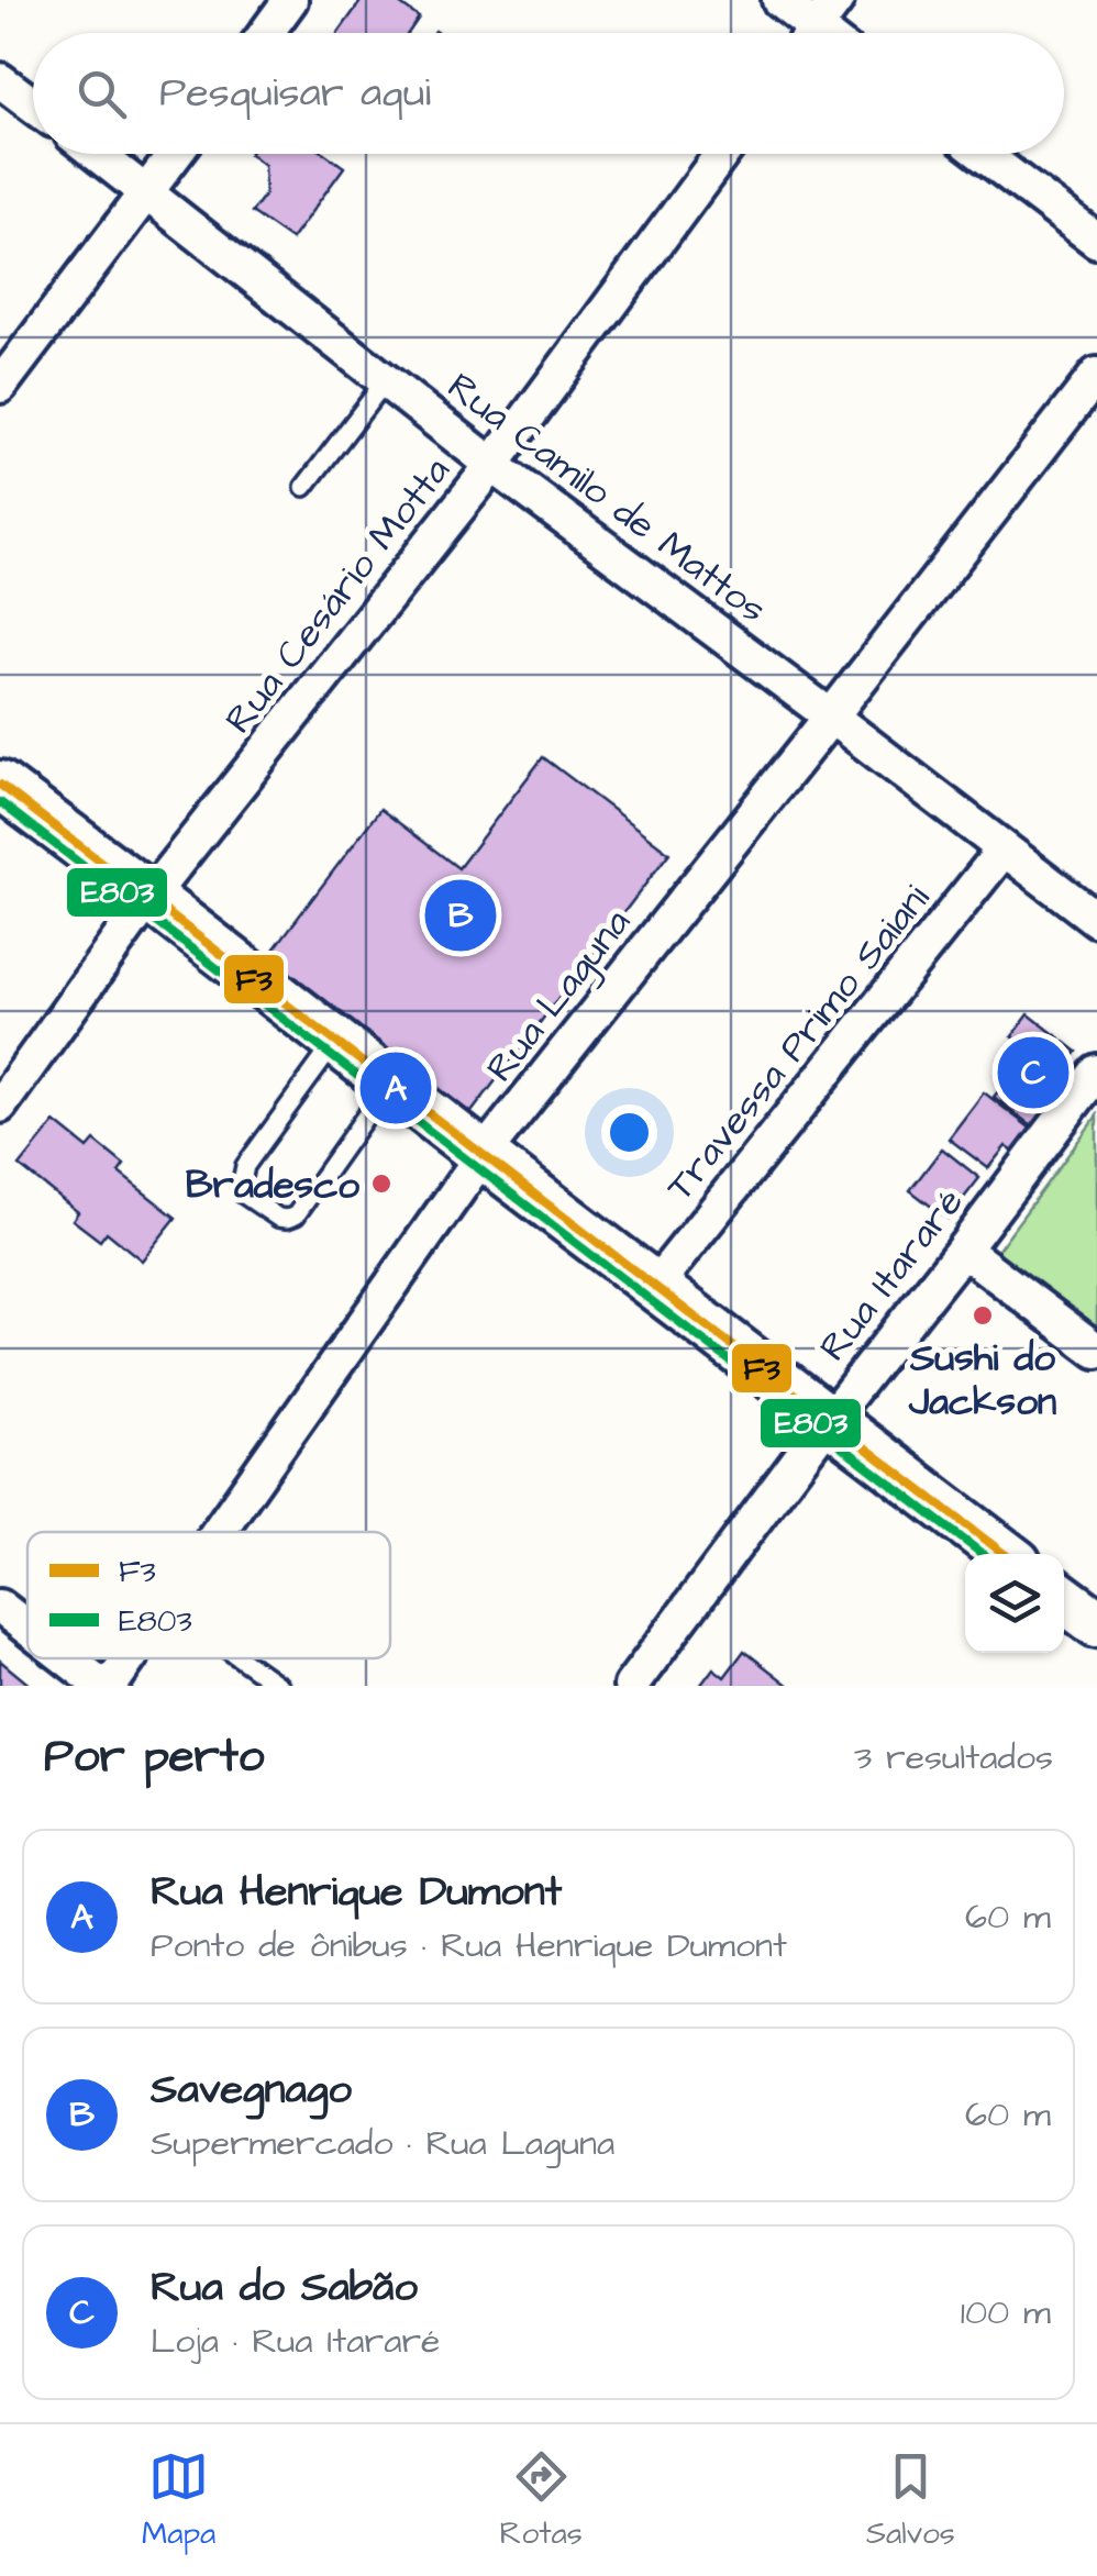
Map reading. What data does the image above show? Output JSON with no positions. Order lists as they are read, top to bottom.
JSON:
{
  "streets": {
    "street": [
      "Rua Camilo de Mattos",
      "Rua Cesário Motta",
      "Rua Laguna",
      "Travessa Primo Saiani",
      "Rua Itararé"
    ]
  },
  "crossings": [
    ["Rua Camilo de Mattos", "Rua Cesário Motta"],
    ["Rua Camilo de Mattos", "Rua Laguna"],
    ["Rua Camilo de Mattos", "Travessa Primo Saiani"]
  ],
  "places": ["Bradesco", "Sushi do Jackson"],
  "lines": ["transit line F3", "transit line E803"],
  "legend": ["F3", "E803"],
  "page": {
    "search": "Pesquisar aqui",
    "pins": ["B", "C", "A"],
    "heading": ["Por perto", "3 resultados"],
    "list": [
      {
        "mark": "A",
        "name": "Rua Henrique Dumont",
        "note": "Ponto de ônibus · Rua Henrique Dumont",
        "value": "60 m"
      },
      {
        "mark": "B",
        "name": "Savegnago",
        "note": "Supermercado · Rua Laguna",
        "value": "60 m"
      },
      {
        "mark": "C",
        "name": "Rua do Sabão",
        "note": "Loja · Rua Itararé",
        "value": "100 m"
      }
    ],
    "nav": ["Mapa", "Rotas", "Salvos"]
  }
}
